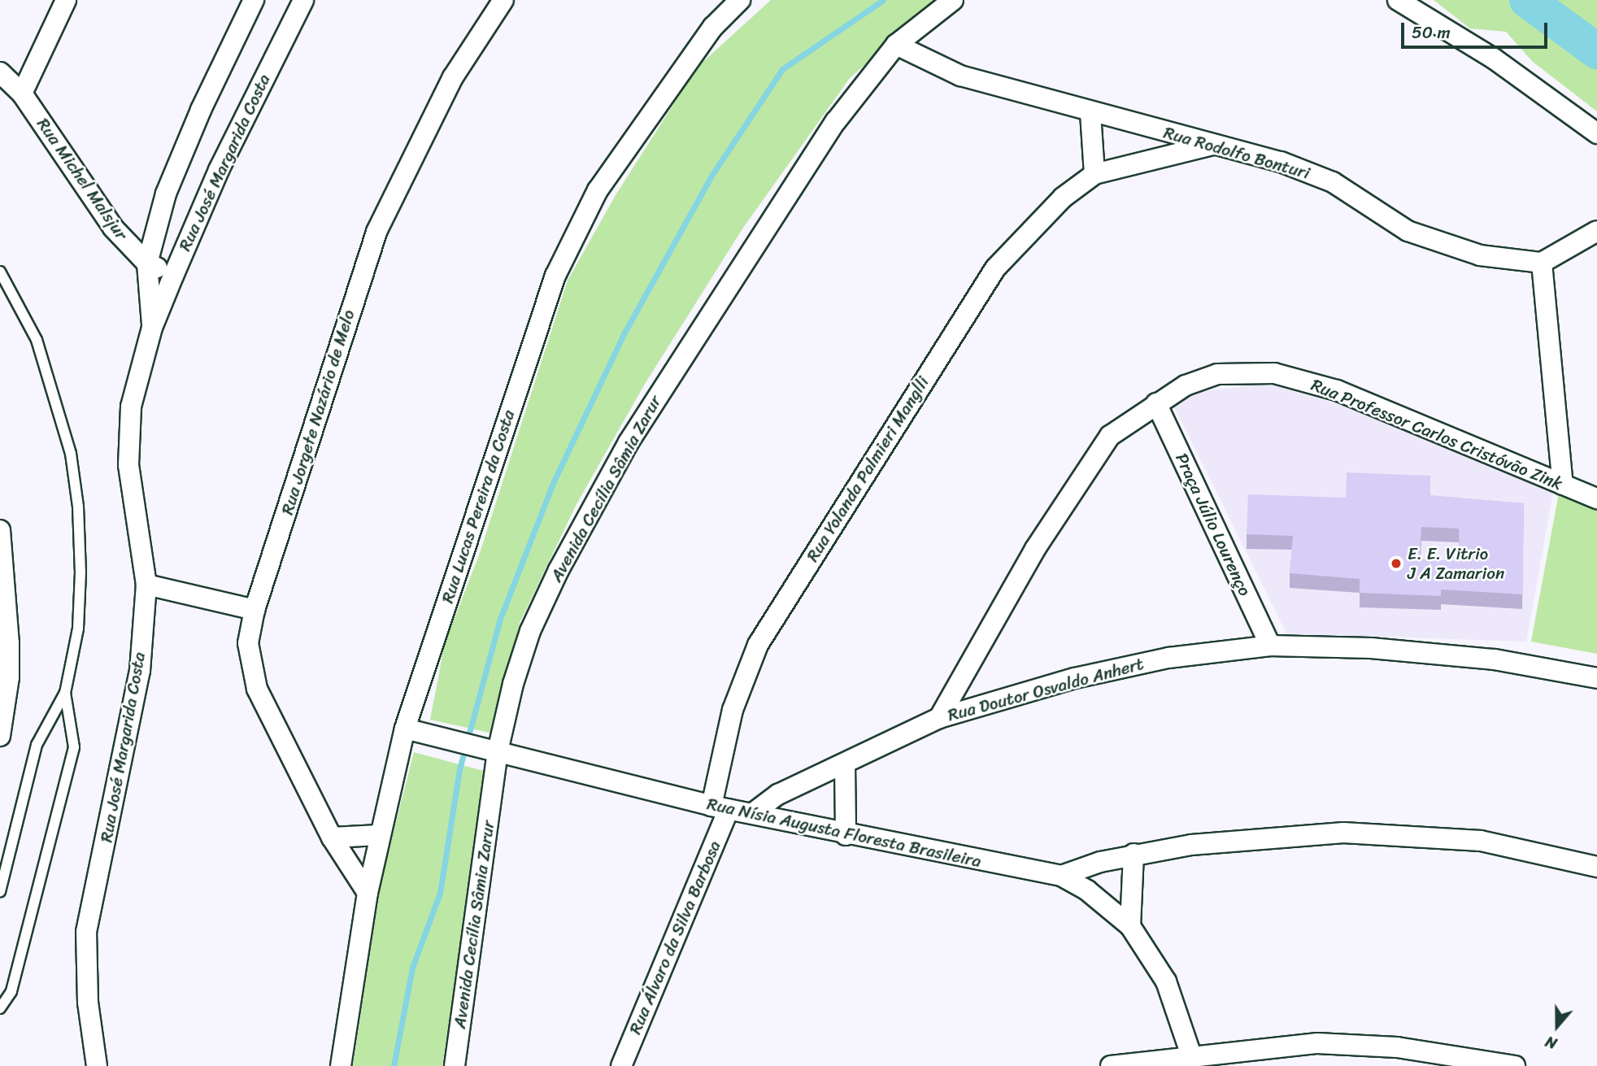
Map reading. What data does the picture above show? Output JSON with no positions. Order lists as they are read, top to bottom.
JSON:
{
  "streets": {
    "street": [
      "Rua Rodolfo Bonturi",
      "Rua José Margarida Costa",
      "Rua Michel Malsjur",
      "Rua Jorgete Nazário de Melo",
      "Rua Professor Carlos Cristóvão Zink",
      "Rua Yolanda Palmieri Manglli",
      "Avenida Cecília Sâmia Zarur",
      "Rua Lucas Pereira da Costa",
      "Praça Júlio Lourenço",
      "Rua Doutor Osvaldo Anhert",
      "Rua Nísia Augusta Floresta Brasileira",
      "Rua Álvaro da Silva Barbosa"
    ]
  },
  "crossings": [
    ["Rua Rodolfo Bonturi", "Rua Yolanda Palmieri Manglli"],
    ["Rua Rodolfo Bonturi", "Avenida Cecília Sâmia Zarur"],
    ["Rua José Margarida Costa", "Rua Michel Malsjur"],
    ["Rua Jorgete Nazário de Melo", "Rua Lucas Pereira da Costa"],
    ["Rua Professor Carlos Cristóvão Zink", "Praça Júlio Lourenço"],
    ["Rua Professor Carlos Cristóvão Zink", "Rua Doutor Osvaldo Anhert"],
    ["Rua Yolanda Palmieri Manglli", "Rua Nísia Augusta Floresta Brasileira"],
    ["Rua Yolanda Palmieri Manglli", "Rua Álvaro da Silva Barbosa"],
    ["Avenida Cecília Sâmia Zarur", "Rua Nísia Augusta Floresta Brasileira"],
    ["Rua Lucas Pereira da Costa", "Rua Nísia Augusta Floresta Brasileira"],
    ["Praça Júlio Lourenço", "Rua Doutor Osvaldo Anhert"],
    ["Rua Doutor Osvaldo Anhert", "Rua Nísia Augusta Floresta Brasileira"],
    ["Rua Nísia Augusta Floresta Brasileira", "Rua Álvaro da Silva Barbosa"]
  ],
  "places": ["E. E. Vitrio J A Zamarion"],
  "scale_bar": "50 m",
  "north": "bottom"
}
